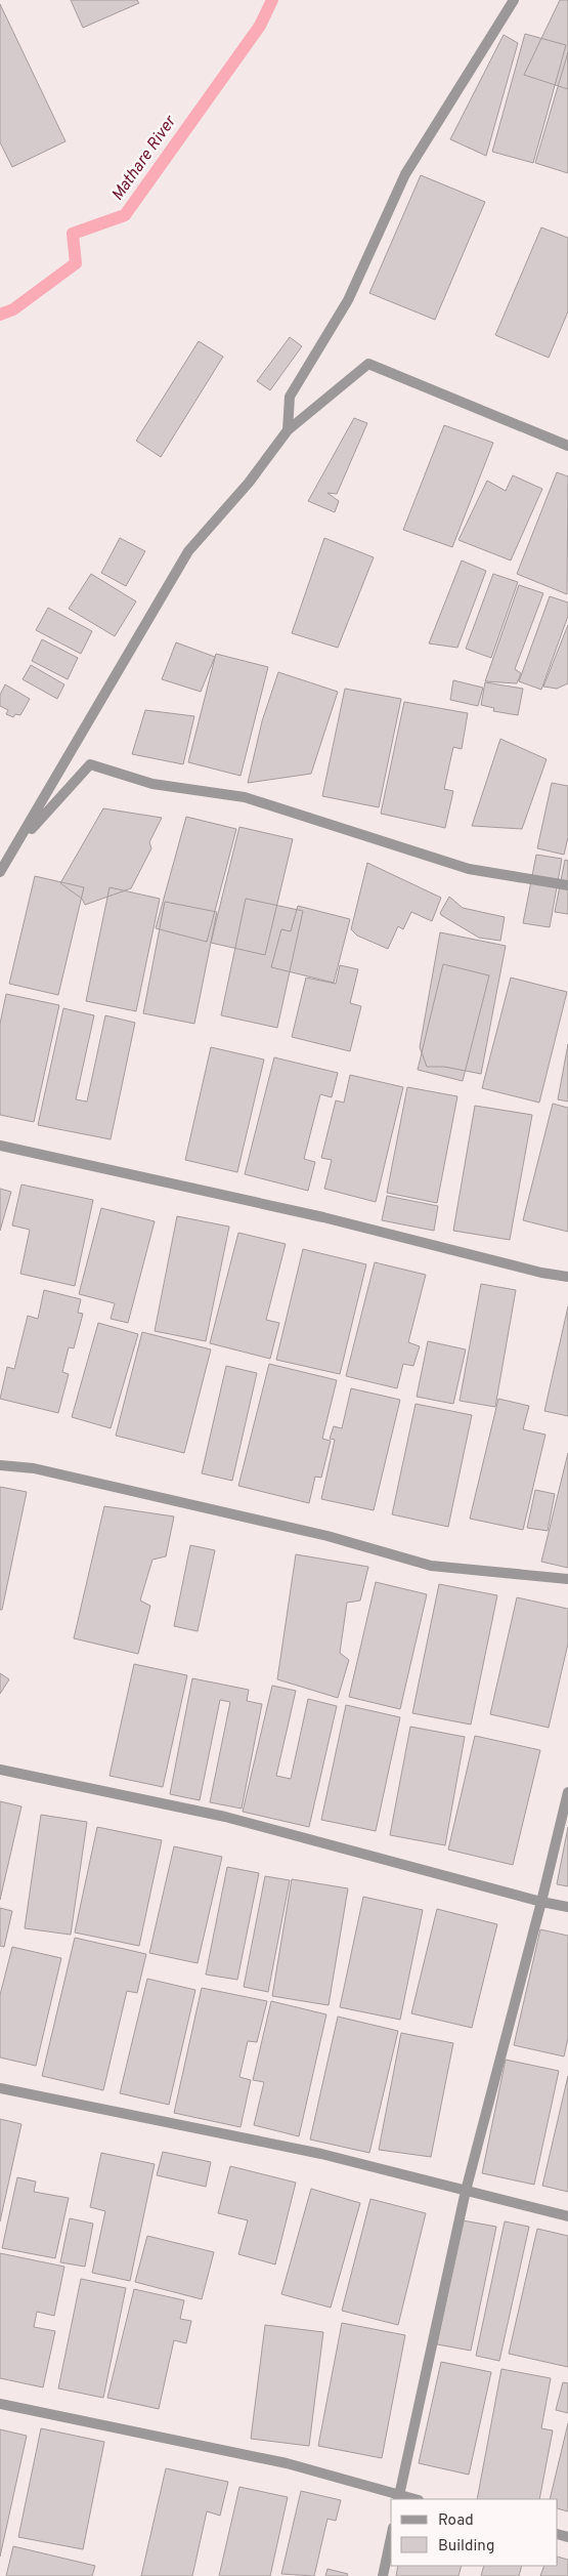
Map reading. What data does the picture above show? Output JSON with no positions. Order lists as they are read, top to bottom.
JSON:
{
  "water": ["Mathare River"],
  "legend": ["Road", "Building"]
}
